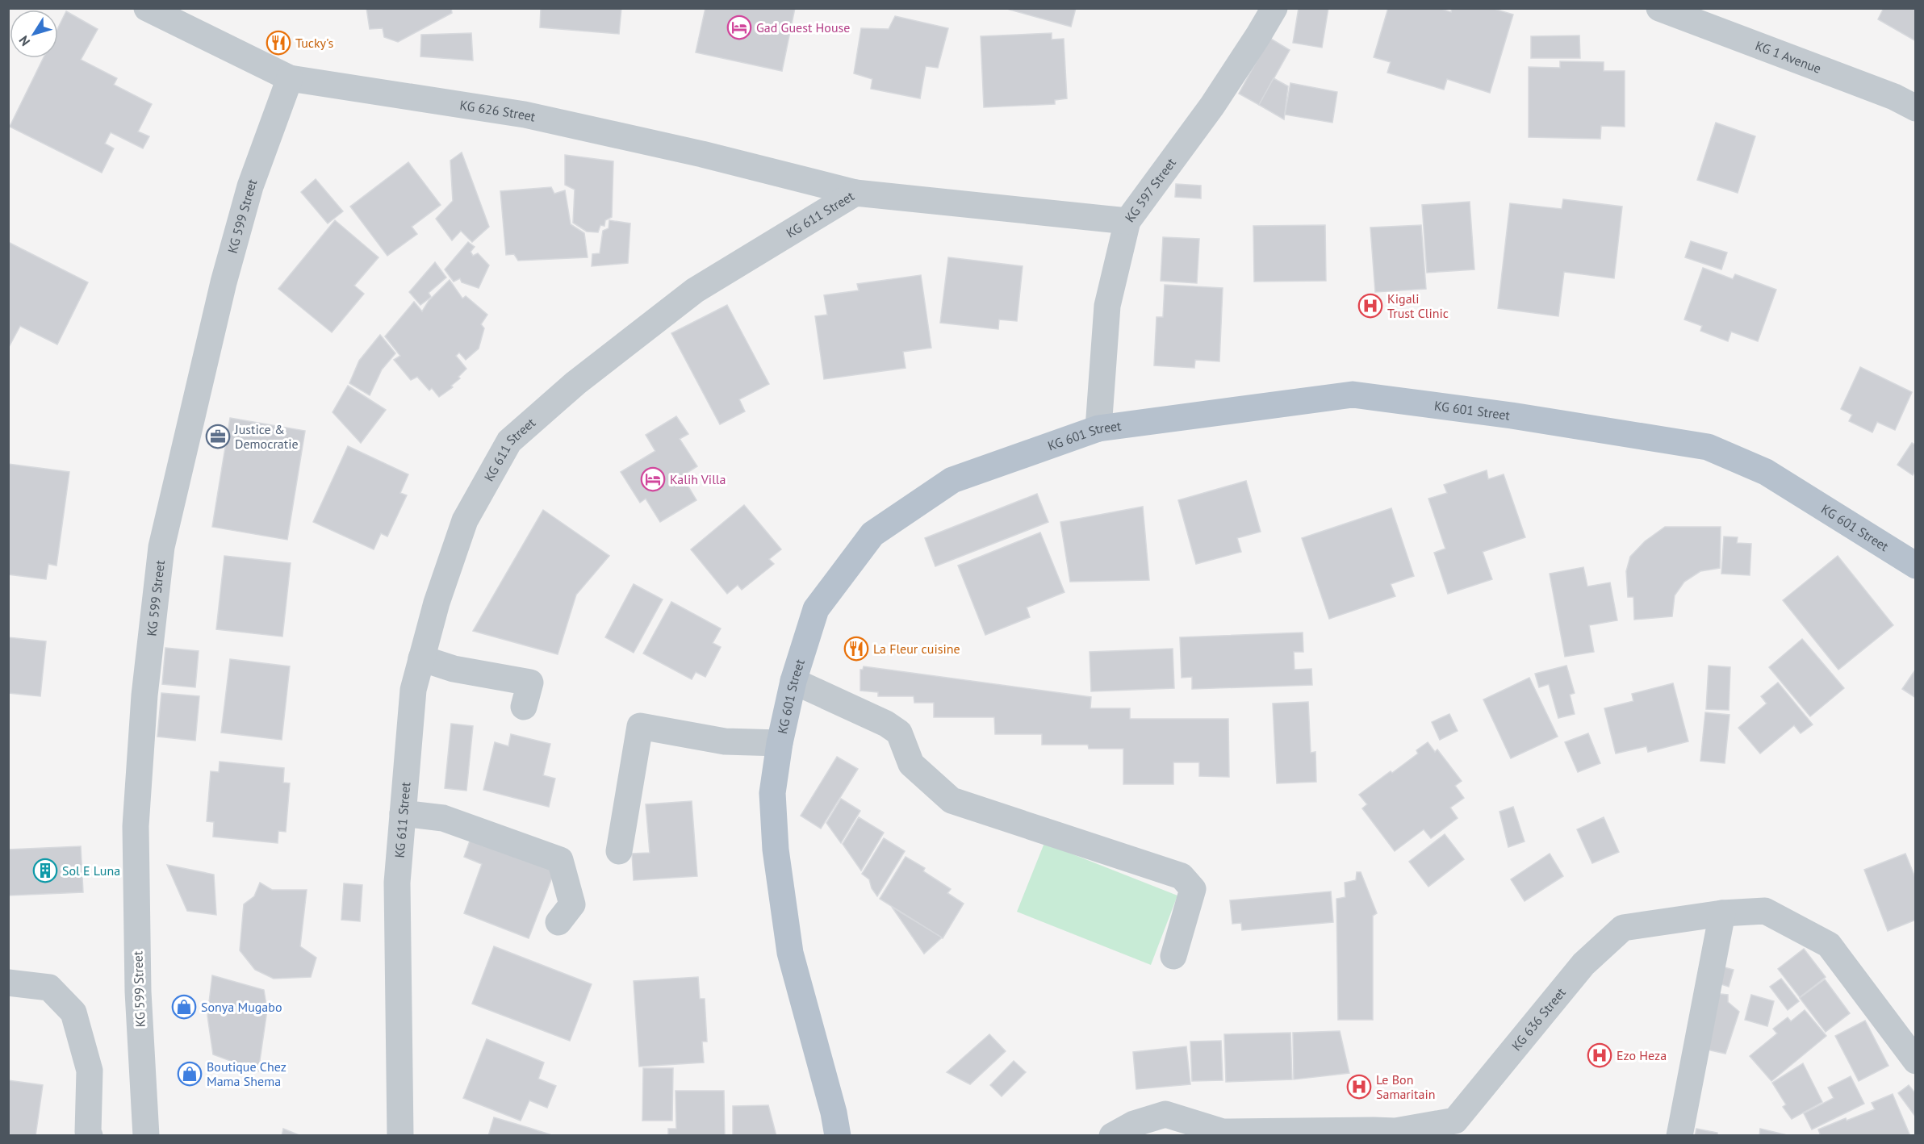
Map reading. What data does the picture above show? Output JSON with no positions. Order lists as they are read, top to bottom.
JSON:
{
  "streets": {
    "main road": ["KG 601 Street"],
    "street": [
      "KG 1 Avenue",
      "KG 626 Street",
      "KG 597 Street",
      "KG 611 Street",
      "KG 599 Street",
      "KG 636 Street"
    ]
  },
  "crossings": [
    ["KG 626 Street", "KG 611 Street"],
    ["KG 626 Street", "KG 599 Street"],
    ["KG 597 Street", "KG 611 Street"],
    ["KG 597 Street", "KG 601 Street"]
  ],
  "places": {
    "hotel": ["Gad Guest House", "Kalih Villa"],
    "restaurant": ["Tucky's", "La Fleur cuisine"],
    "hospital": ["Kigali Trust Clinic", "Ezo Heza", "Le Bon Samaritain"],
    "office": ["Justice & Democratie"],
    "building": ["Sol E Luna"],
    "shop": ["Sonya Mugabo", "Boutique Chez Mama Shema"]
  },
  "north": "bottom left"
}
